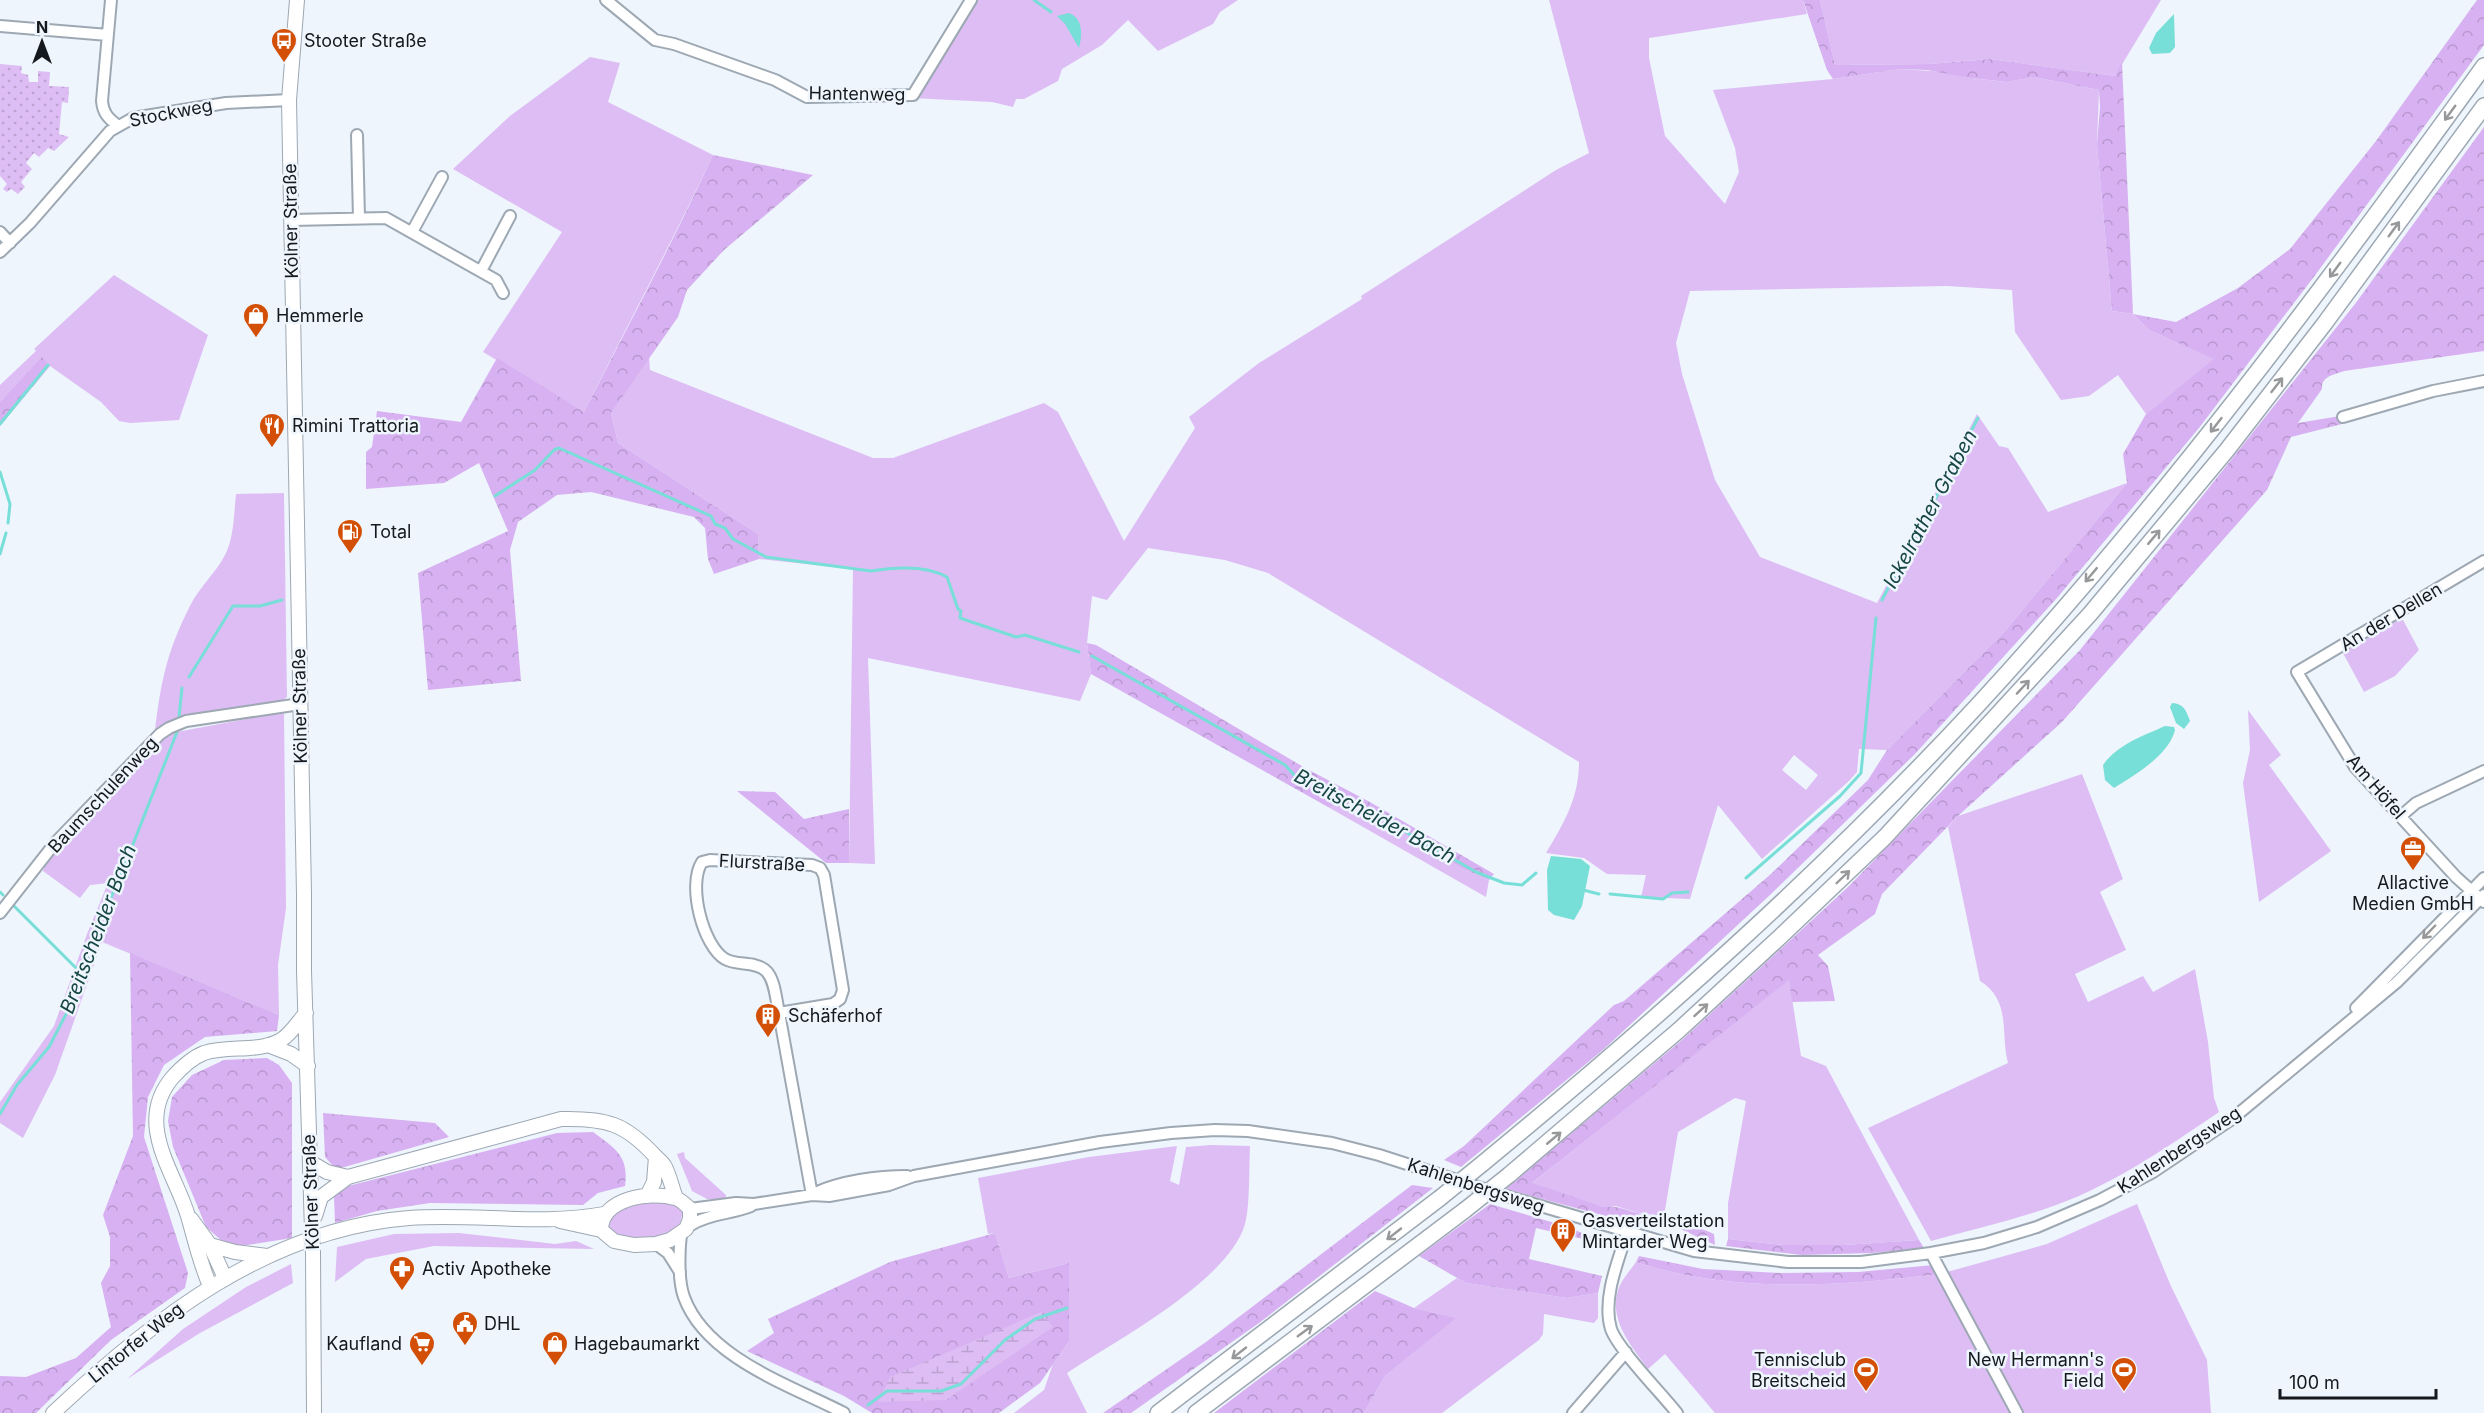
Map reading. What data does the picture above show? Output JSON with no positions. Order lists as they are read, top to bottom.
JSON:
{
  "streets": {
    "main road": ["Kölner Straße", "Kahlenbergsweg", "Lintorfer Weg"],
    "street": [
      "Hantenweg",
      "Stockweg",
      "An der Dellen",
      "Am Höfel",
      "Baumschulenweg",
      "Flurstraße"
    ]
  },
  "crossings": [
    ["Stockweg", "Kölner Straße"],
    ["Kölner Straße", "Baumschulenweg"],
    ["An der Dellen", "Am Höfel"],
    ["Am Höfel", "Kahlenbergsweg"],
    ["Flurstraße", "Kahlenbergsweg"],
    ["Kahlenbergsweg", "Lintorfer Weg"]
  ],
  "water": ["Ickelrather Graben", "Breitscheider Bach"],
  "places": {
    "bus stop": ["Stooter Straße"],
    "shop": ["Hemmerle", "Hagebaumarkt"],
    "restaurant": ["Rimini Trattoria"],
    "fuel station": ["Total"],
    "office": ["Allactive Medien GmbH"],
    "building": ["Schäferhof", "Gasverteilstation Mintarder Weg"],
    "pharmacy": ["Activ Apotheke"],
    "public building": ["DHL"],
    "supermarket": ["Kaufland"],
    "sports": ["Tennisclub Breitscheid", "New Hermann's Field"]
  },
  "scale_bar": "100 m",
  "north": "top"
}
